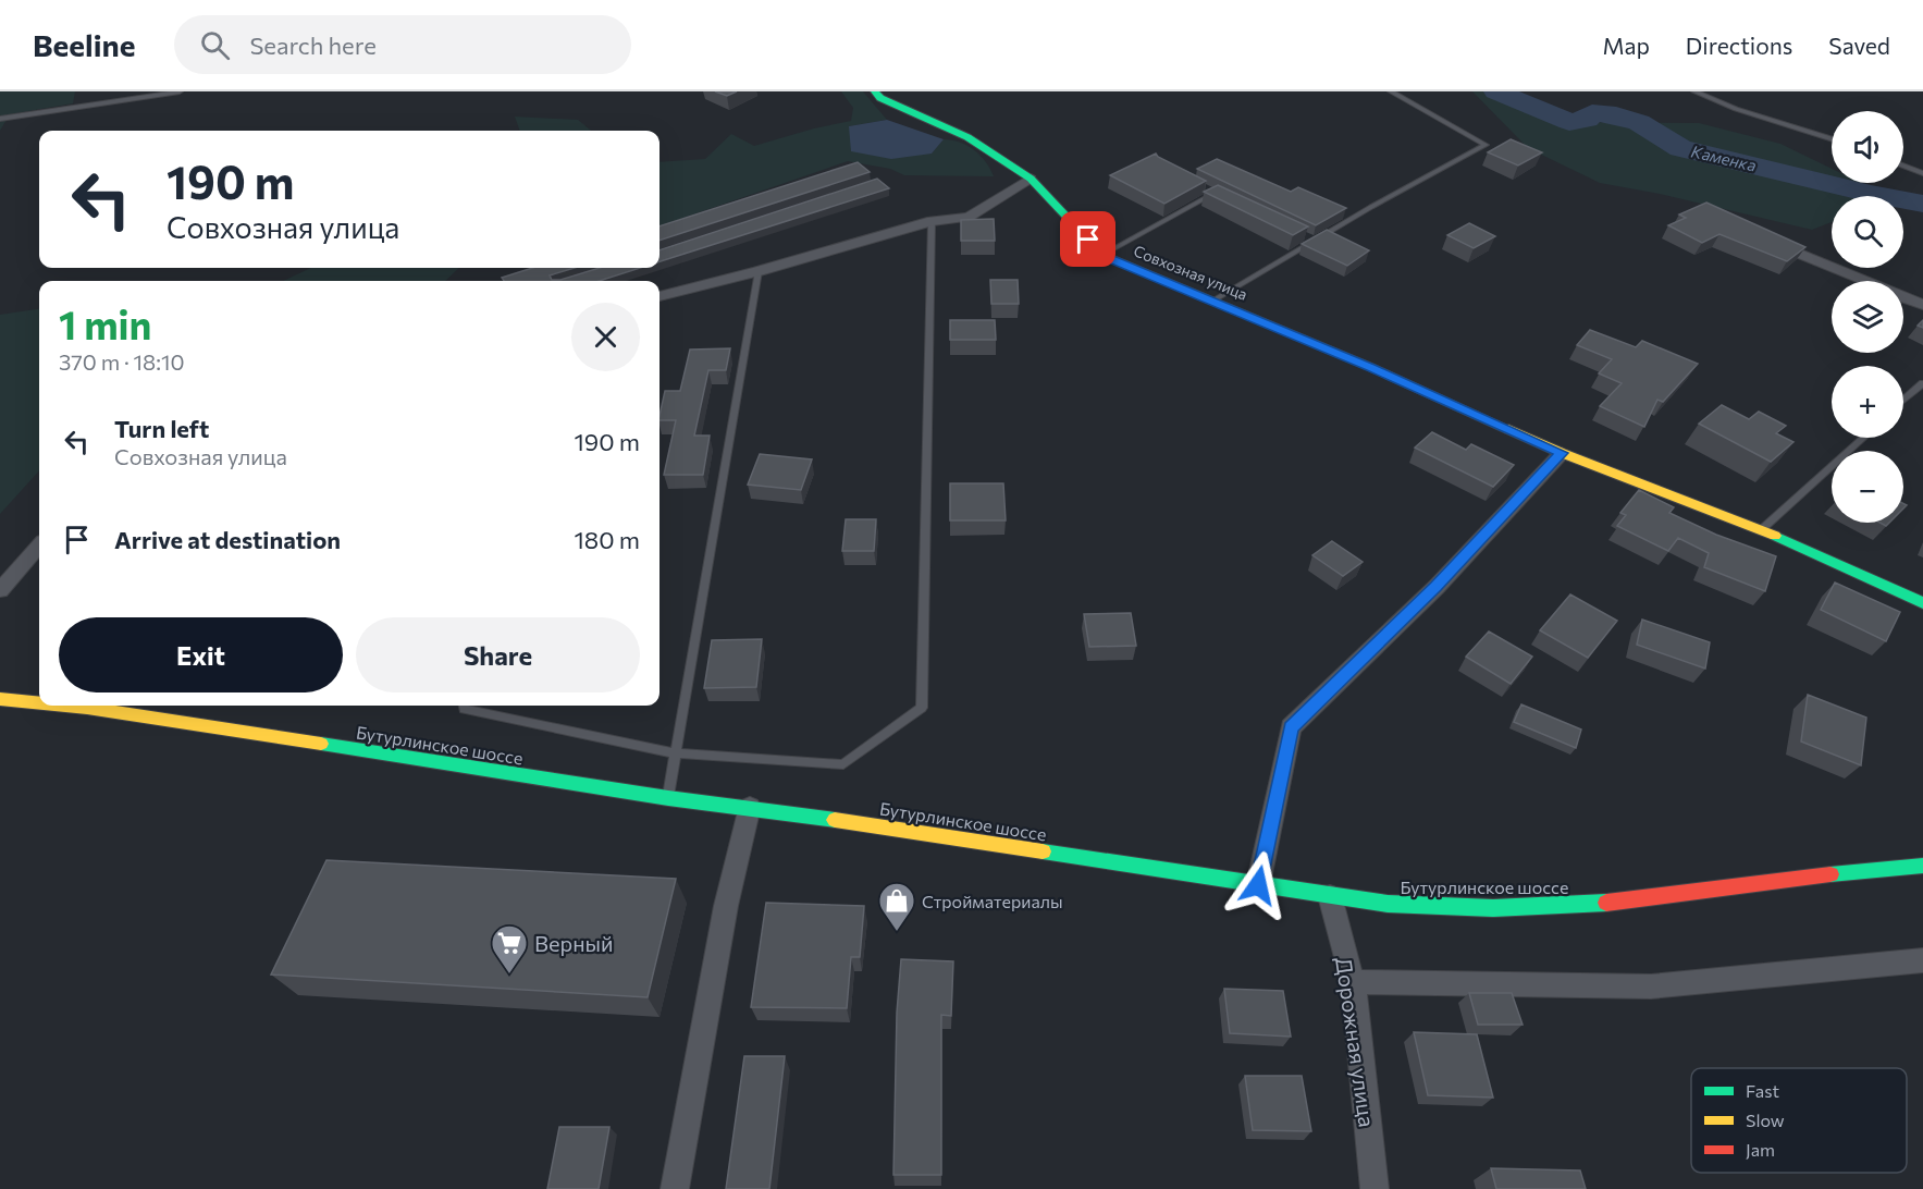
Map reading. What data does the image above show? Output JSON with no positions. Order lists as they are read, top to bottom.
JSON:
{
  "streets": {
    "main road": ["Совхозная улица", "Бутурлинское шоссе"],
    "street": ["Дорожная улица"]
  },
  "crossings": [
    ["Бутурлинское шоссе", "Дорожная улица"]
  ],
  "water": ["Каменка"],
  "places": {
    "shop": ["Стройматериалы"],
    "supermarket": ["Верный"]
  },
  "legend": ["Fast", "Slow", "Jam"],
  "page": {
    "header": "Beeline",
    "search": "Search here",
    "nav": ["Map", "Directions", "Saved"],
    "map_buttons": ["+", "−"],
    "turn": ["190 m", "Совхозная улица"],
    "heading": ["1 min", "370 m · 18:10"],
    "list": [
      {
        "name": "Turn left",
        "note": "Совхозная улица",
        "value": "190 m"
      },
      {
        "name": "Arrive at destination",
        "value": "180 m"
      }
    ],
    "buttons": ["Exit", "Share"]
  }
}
